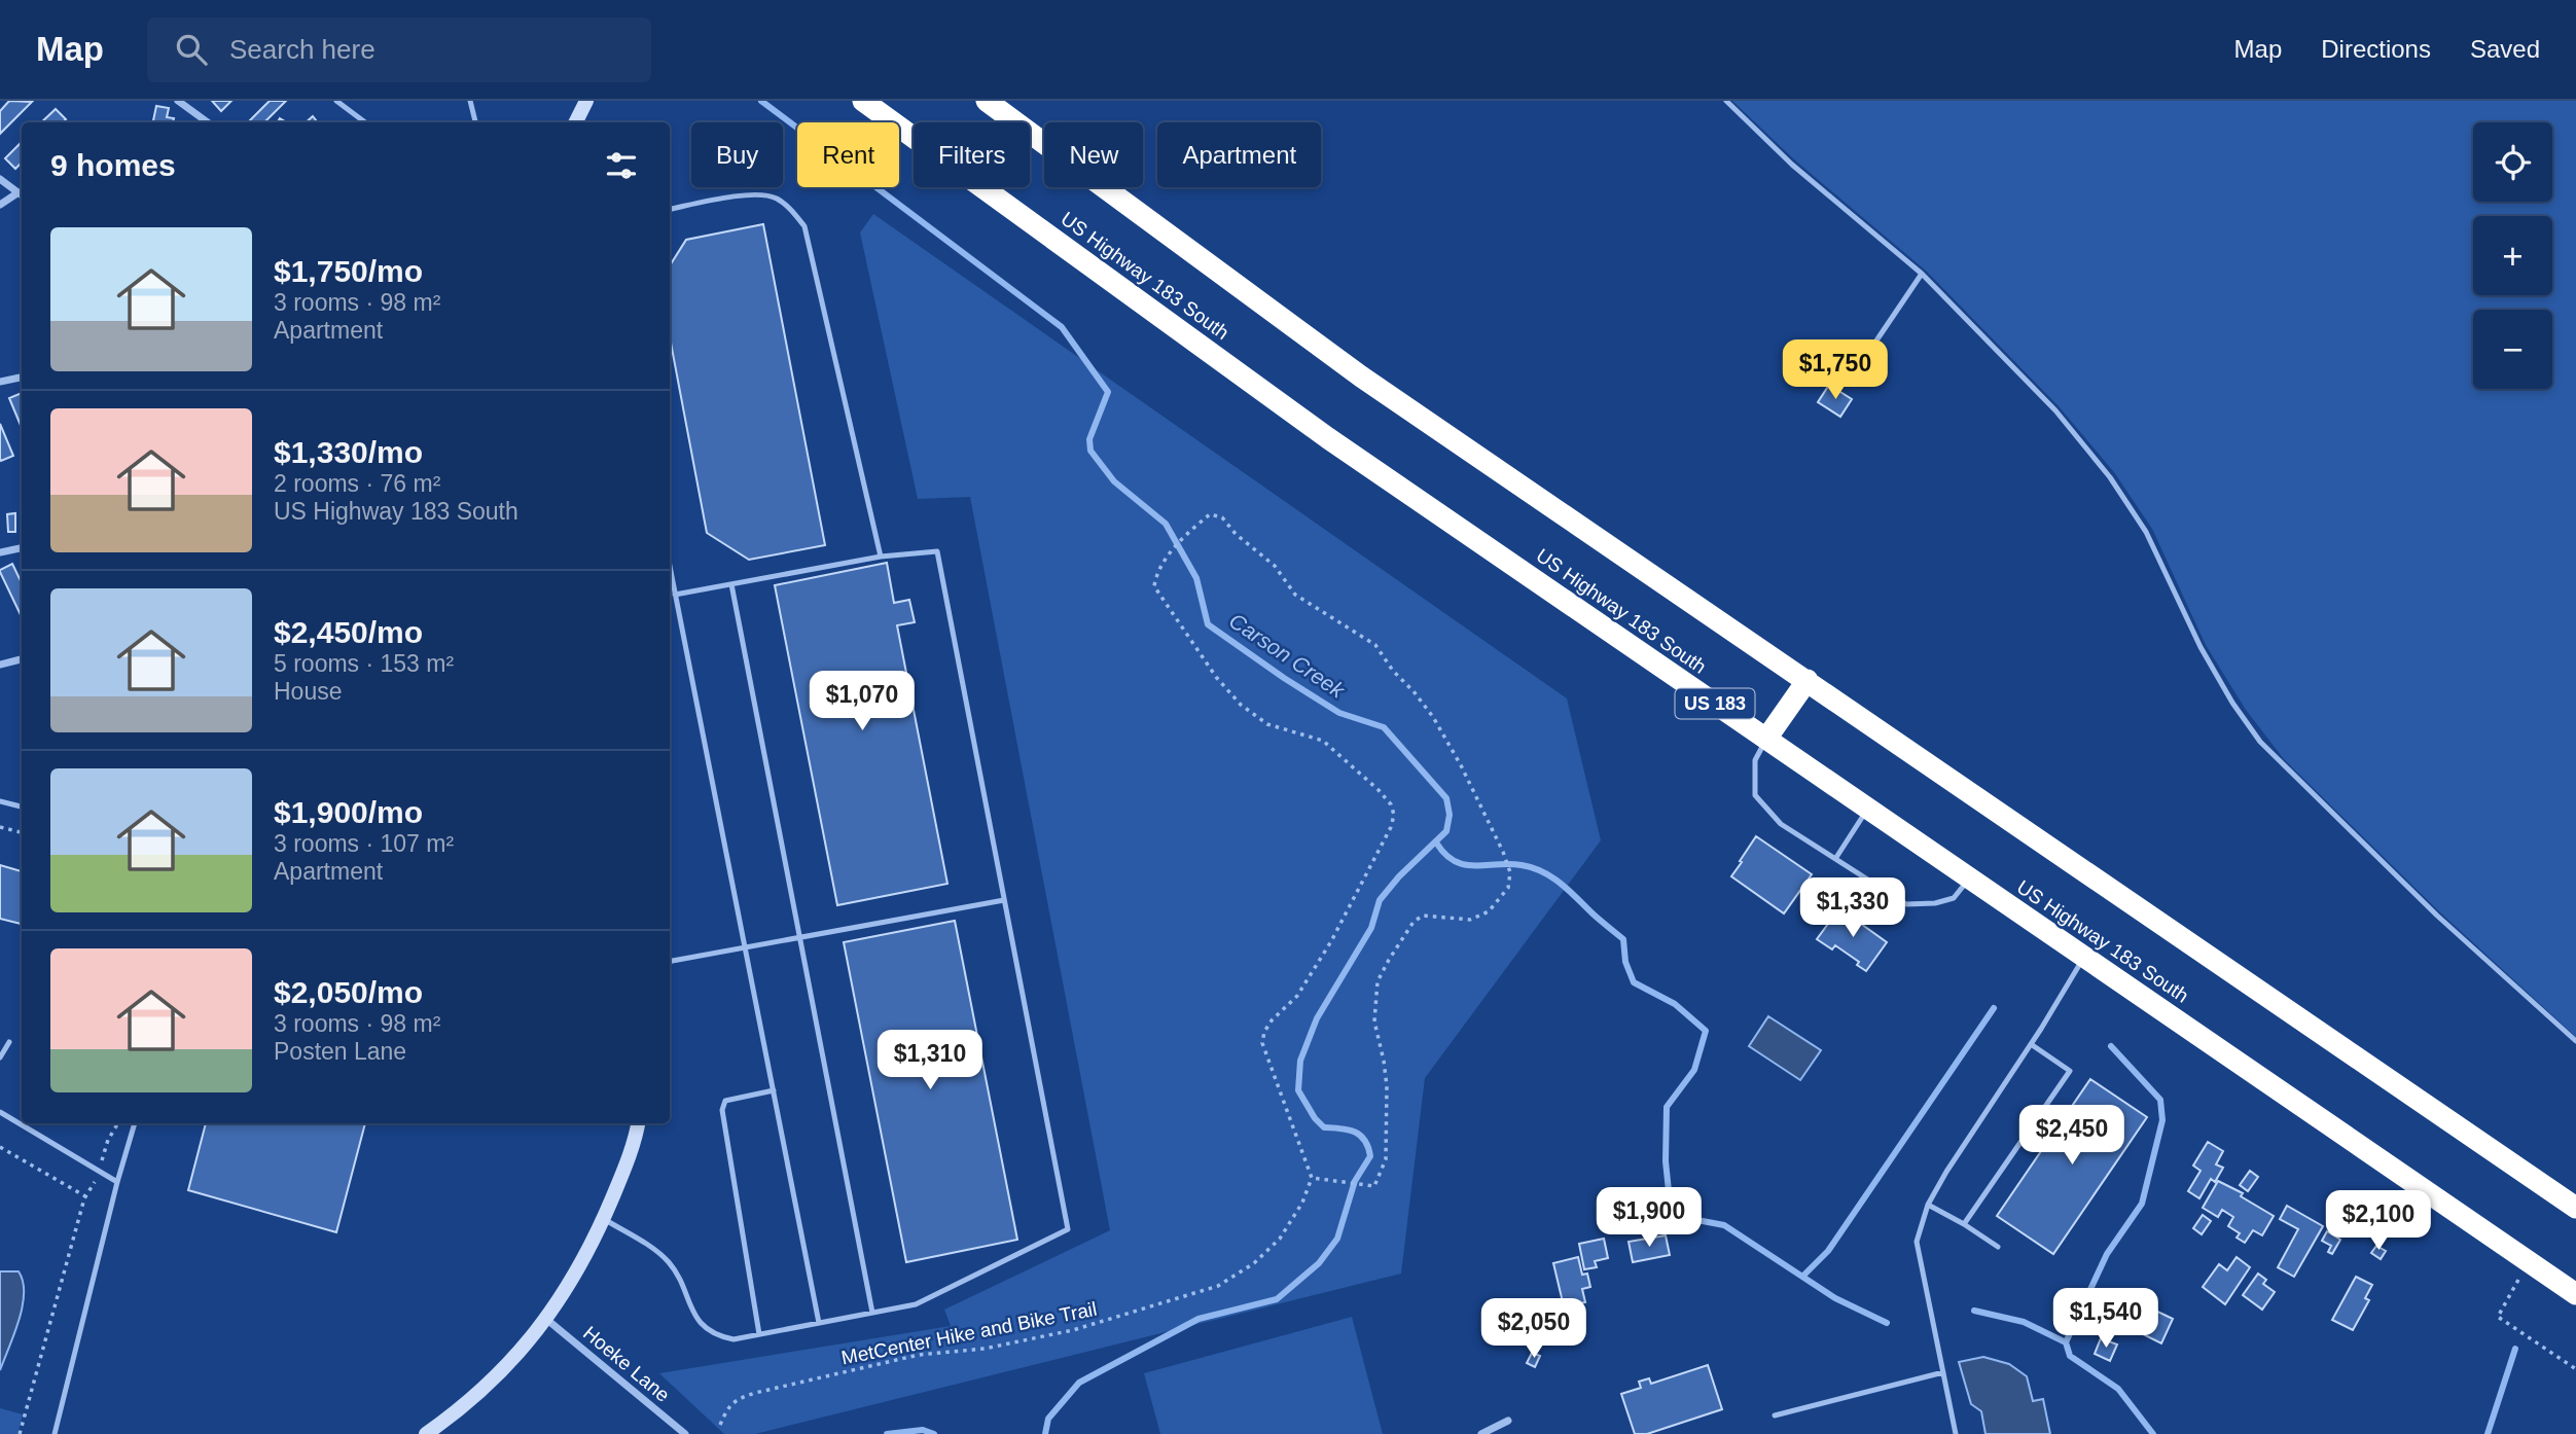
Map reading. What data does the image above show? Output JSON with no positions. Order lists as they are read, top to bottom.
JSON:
{
  "streets": {
    "highway": ["US Highway 183 South", "US 183"],
    "street": ["Hoeke Lane"],
    "path": ["MetCenter Hike and Bike Trail"]
  },
  "water": ["Carson Creek"],
  "page": {
    "header": "Map",
    "search": "Search here",
    "nav": ["Map", "Directions", "Saved"],
    "map_buttons": ["+", "−"],
    "chip": [
      "Buy",
      "Rent",
      "Filters",
      "New",
      "Apartment"
    ],
    "heading": "9 homes",
    "list": [
      {
        "name": "$1,750/mo",
        "note": "3 rooms · 98 m² · Apartment"
      },
      {
        "name": "$1,330/mo",
        "note": "2 rooms · 76 m² · US Highway 183 South"
      },
      {
        "name": "$2,450/mo",
        "note": "5 rooms · 153 m² · House"
      },
      {
        "name": "$1,900/mo",
        "note": "3 rooms · 107 m² · Apartment"
      },
      {
        "name": "$2,050/mo",
        "note": "3 rooms · 98 m² · Posten Lane"
      }
    ],
    "price": [
      "$1,750",
      "$1,070",
      "$1,330",
      "$1,310",
      "$2,450",
      "$1,900",
      "$2,100",
      "$1,540",
      "$2,050"
    ]
  }
}
